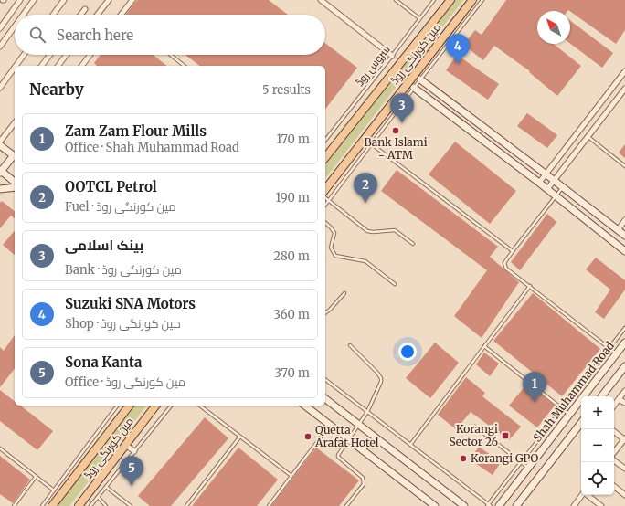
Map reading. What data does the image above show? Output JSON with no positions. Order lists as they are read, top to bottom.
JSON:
{
  "streets": {
    "main road": ["مین کورنگی روڈ"],
    "street": ["Shah Muhammad Road"],
    "lane": ["سروس روڈ"]
  },
  "places": {
    "other": ["Bank Islami - ATM", "Quetta Arafat Hotel", "Korangi GPO"],
    "transit": ["Korangi Sector 26"]
  },
  "north": "top left",
  "page": {
    "search": "Search here",
    "pins": [
      "4",
      "3",
      "2",
      "1",
      "5"
    ],
    "heading": ["Nearby", "5 results"],
    "list": [
      {
        "mark": "1",
        "name": "Zam Zam Flour Mills",
        "note": "Office · Shah Muhammad Road",
        "value": "170 m"
      },
      {
        "mark": "2",
        "name": "OOTCL Petrol",
        "note": "Fuel · مین کورنگی روڈ",
        "value": "190 m"
      },
      {
        "mark": "3",
        "name": "بینک اسلامی",
        "note": "Bank · مین کورنگی روڈ",
        "value": "280 m"
      },
      {
        "mark": "4",
        "name": "Suzuki SNA Motors",
        "note": "Shop · مین کورنگی روڈ",
        "value": "360 m"
      },
      {
        "mark": "5",
        "name": "Sona Kanta",
        "note": "Office · مین کورنگی روڈ",
        "value": "370 m"
      }
    ],
    "map_buttons": ["+", "−"]
  }
}
